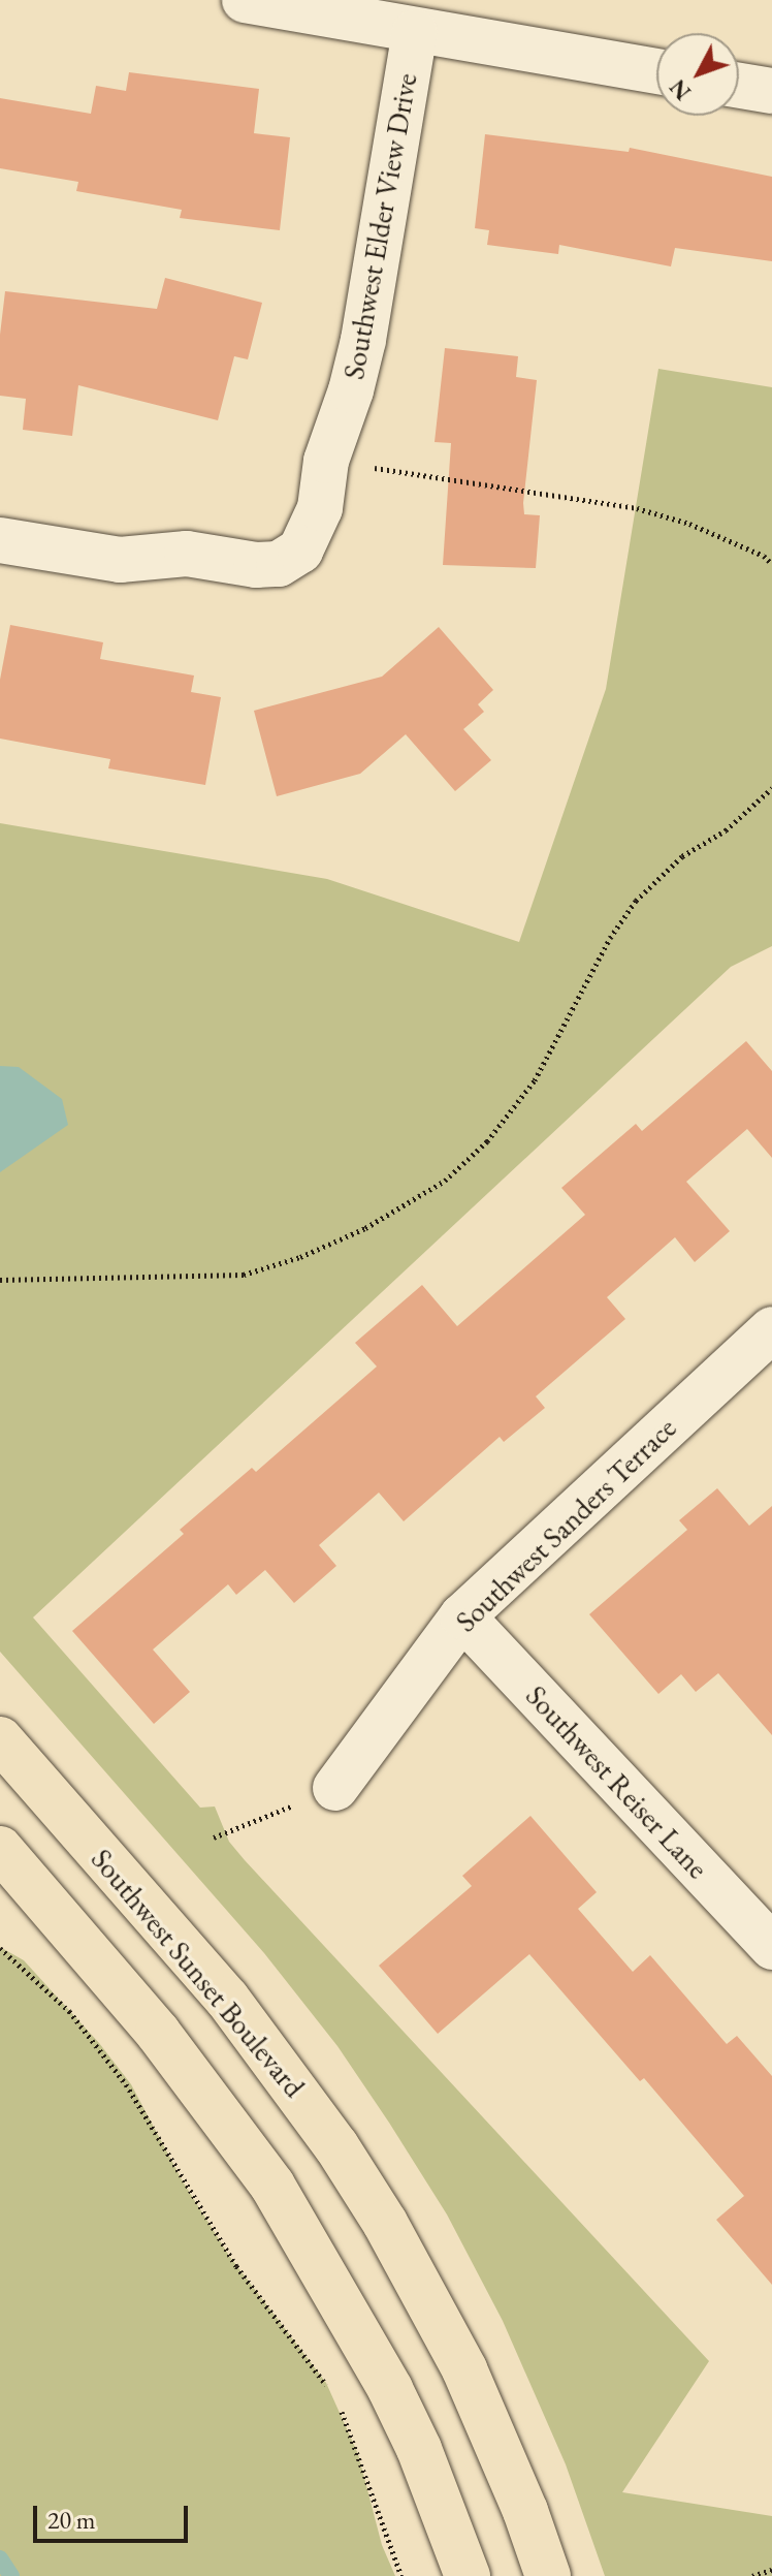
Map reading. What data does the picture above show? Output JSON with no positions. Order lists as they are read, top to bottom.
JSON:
{
  "streets": {
    "main road": ["Southwest Sunset Boulevard"],
    "street": ["Southwest Elder View Drive", "Southwest Sanders Terrace", "Southwest Reiser Lane"]
  },
  "crossings": [
    ["Southwest Sanders Terrace", "Southwest Reiser Lane"]
  ],
  "scale_bar": "20 m",
  "north": "bottom left"
}
